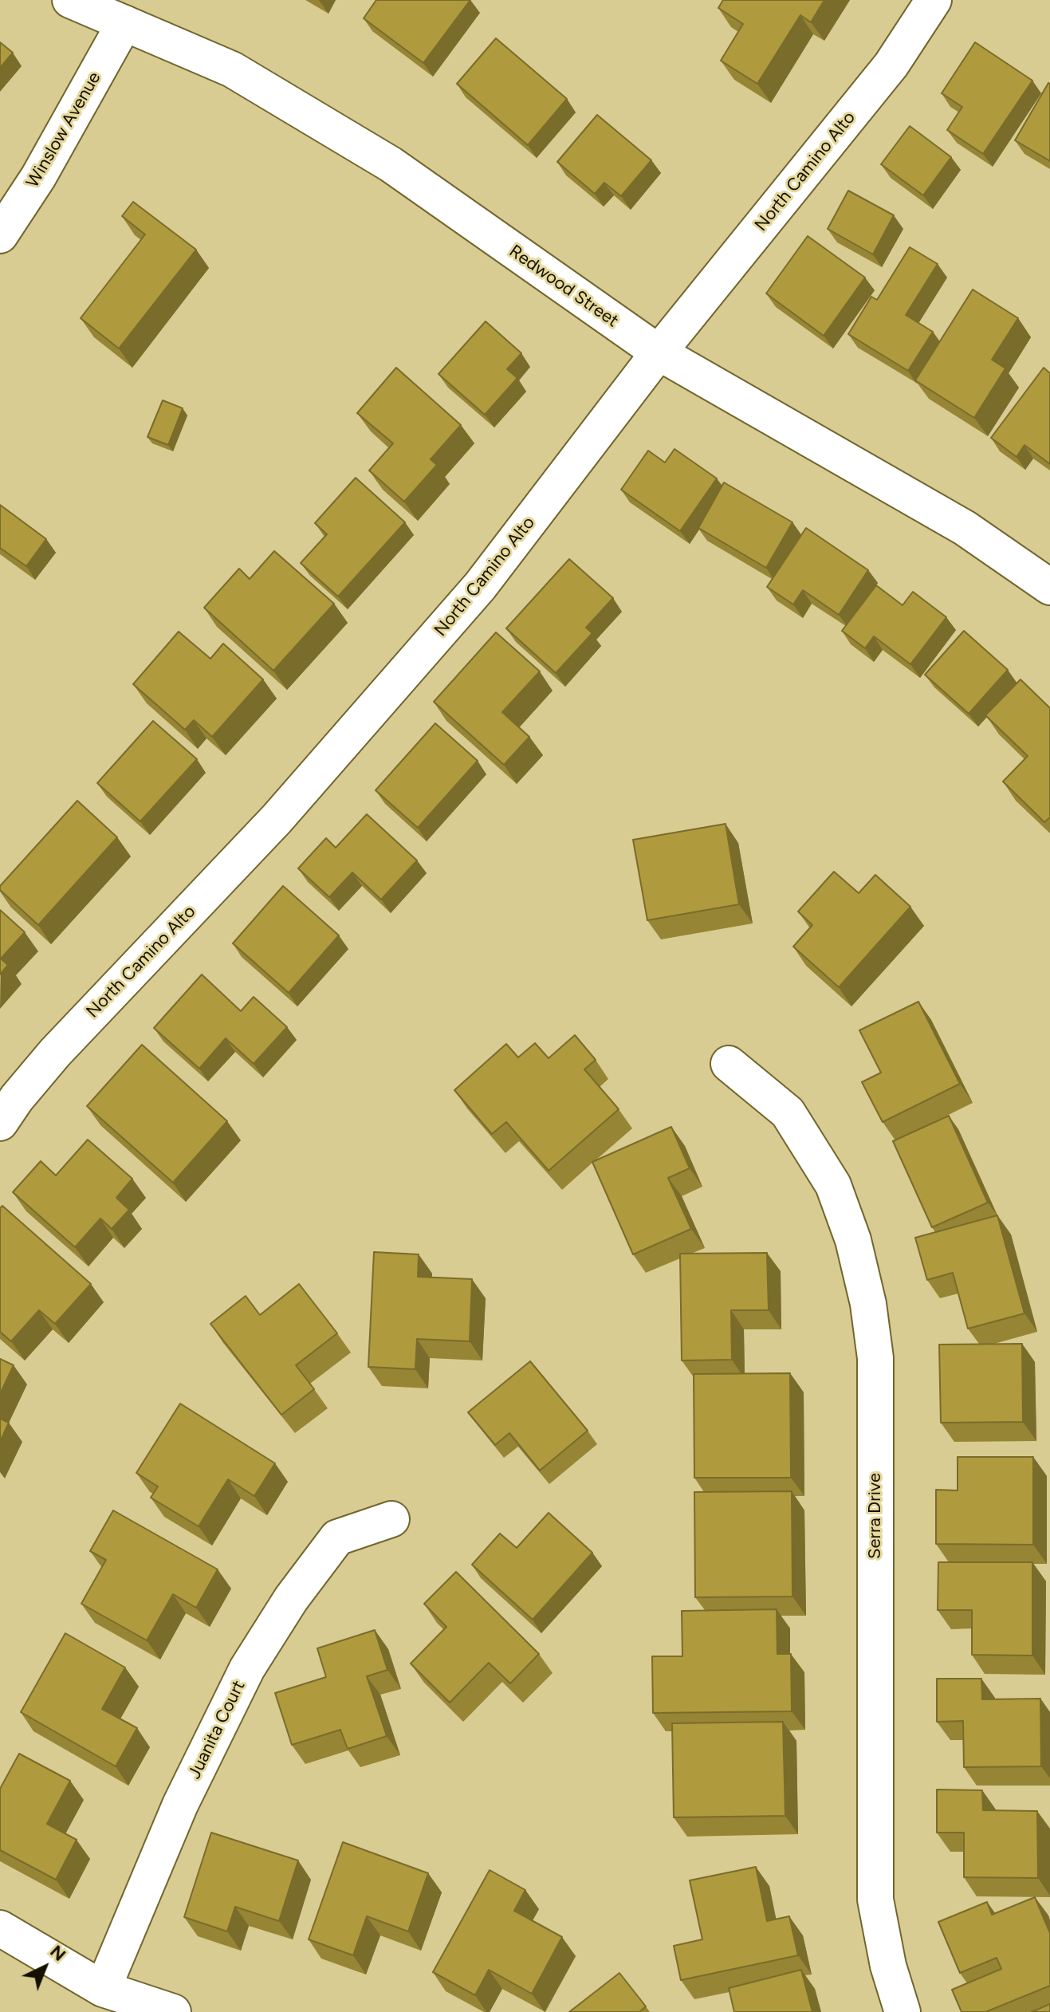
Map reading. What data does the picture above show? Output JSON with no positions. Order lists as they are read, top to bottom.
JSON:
{
  "streets": {
    "street": [
      "Winslow Avenue",
      "North Camino Alto",
      "Redwood Street",
      "Serra Drive",
      "Juanita Court"
    ]
  },
  "crossings": [
    ["Winslow Avenue", "Redwood Street"],
    ["North Camino Alto", "Redwood Street"]
  ],
  "north": "top right"
}
